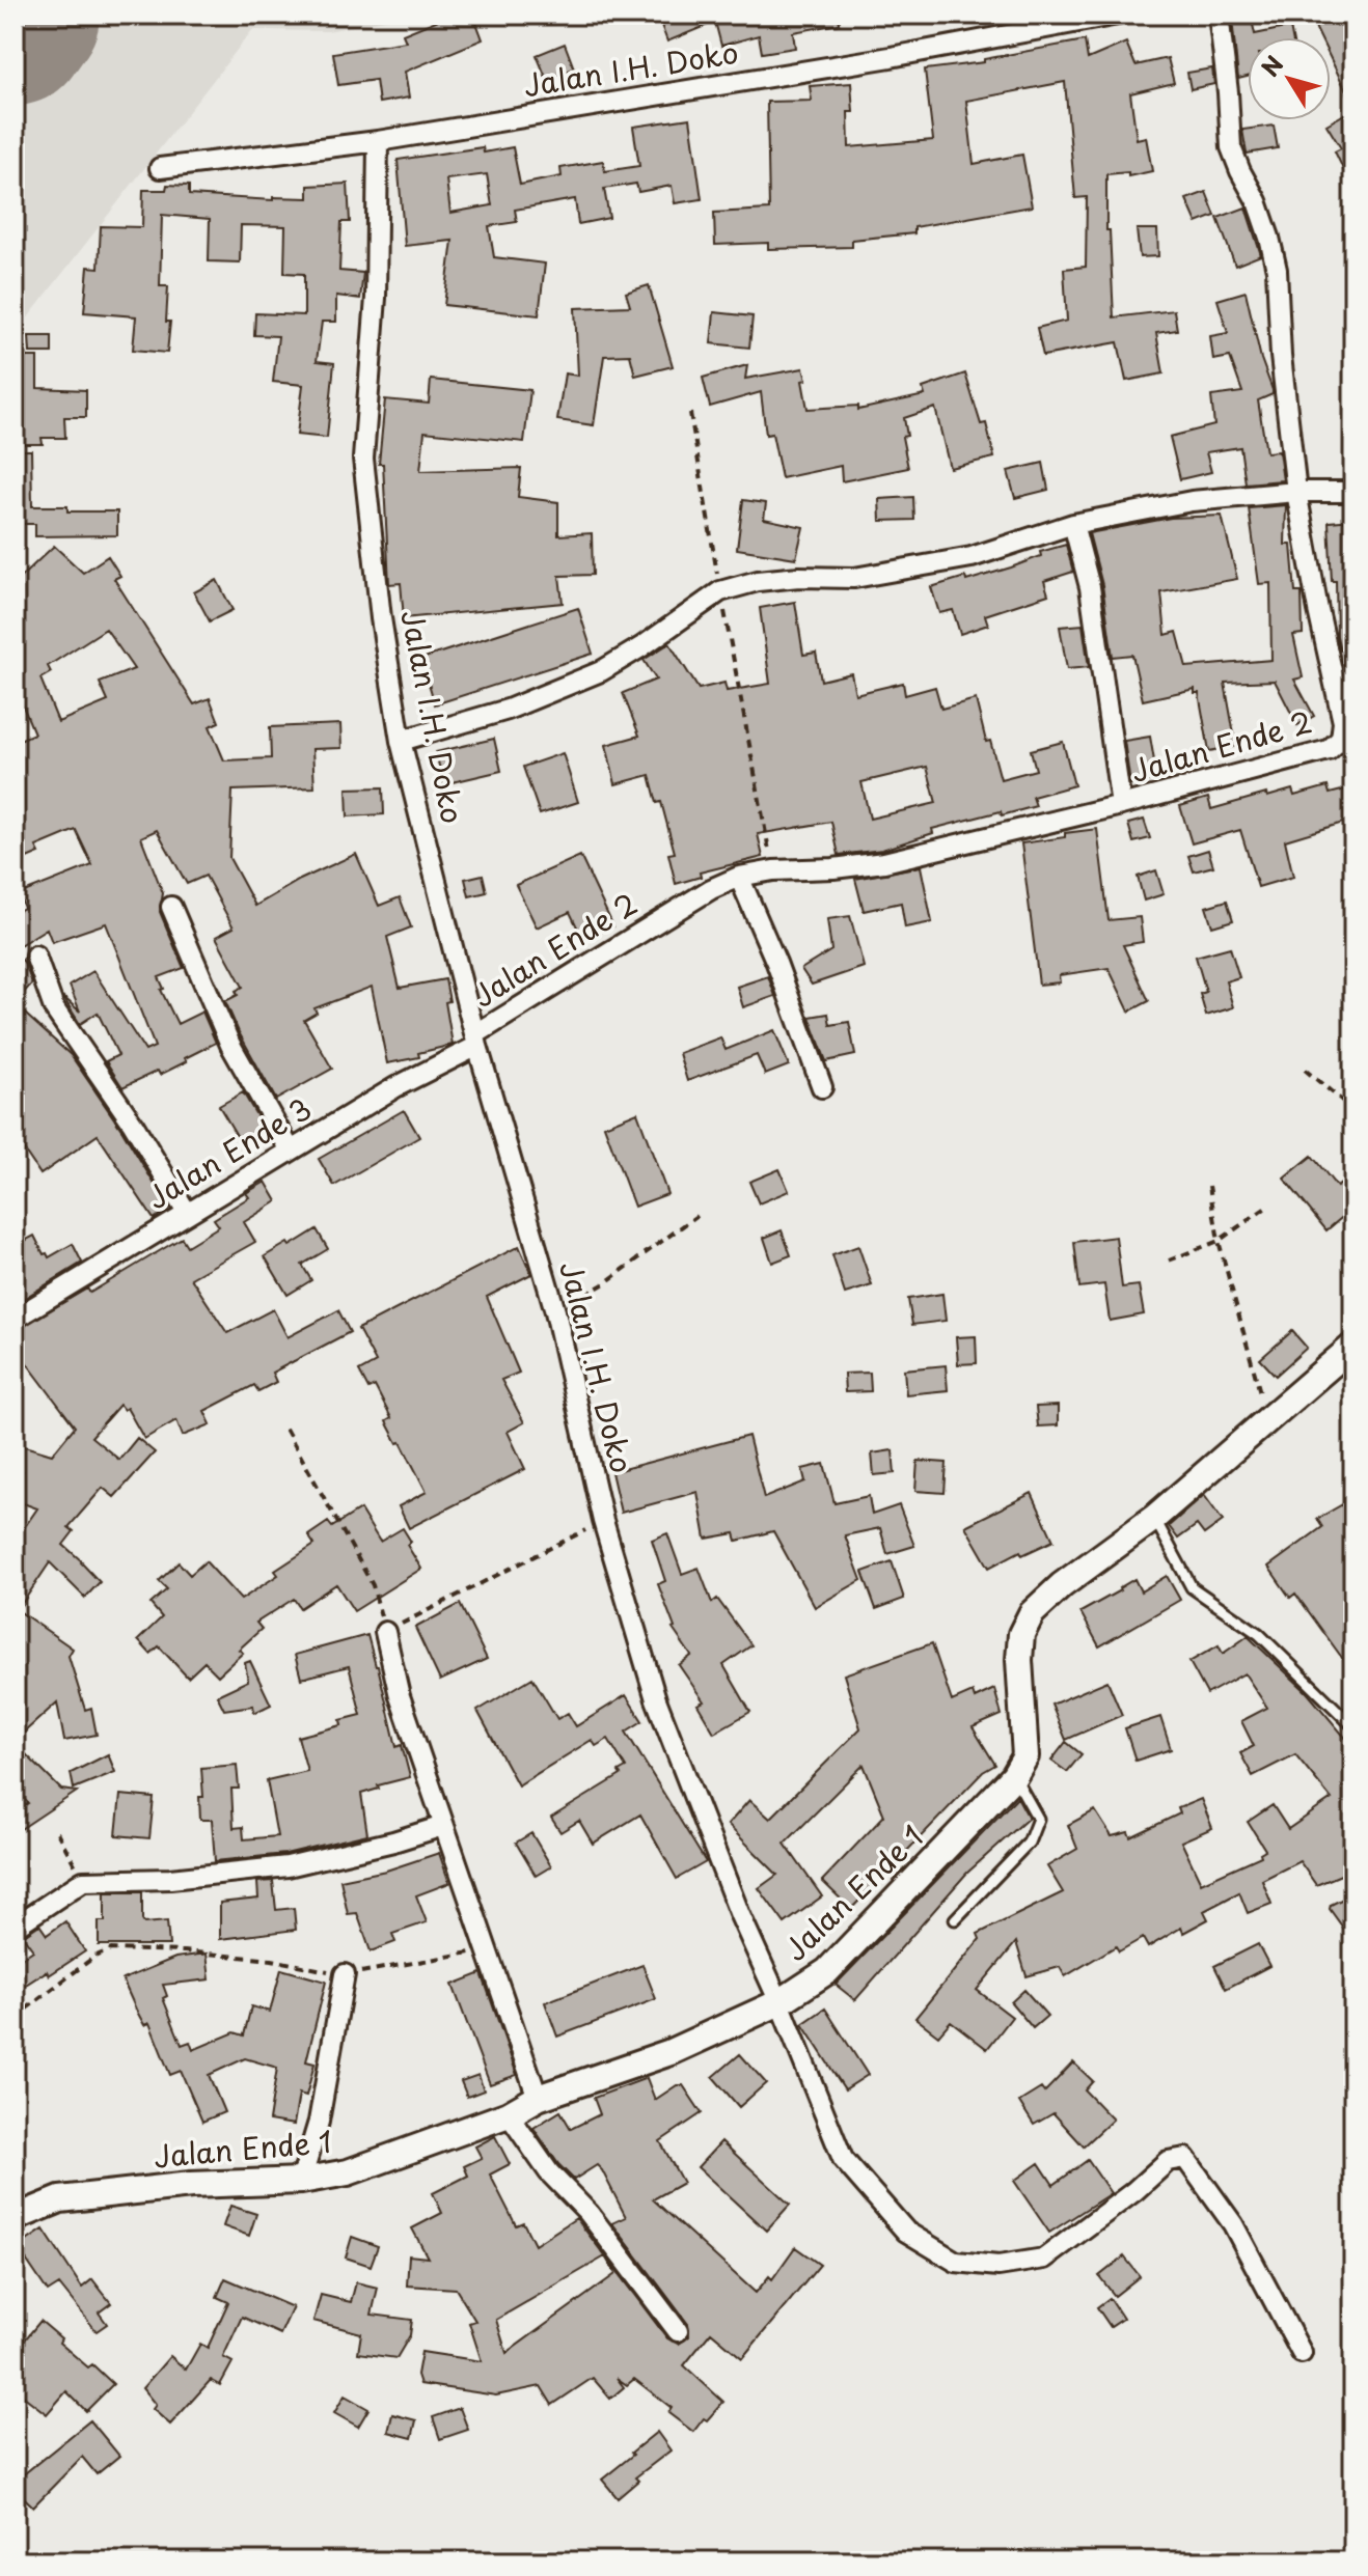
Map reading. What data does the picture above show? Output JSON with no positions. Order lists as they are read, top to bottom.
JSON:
{
  "streets": {
    "street": [
      "Jalan I.H. Doko",
      "Jalan Ende 2",
      "Jalan Ende 3",
      "Jalan Ende 1"
    ]
  },
  "crossings": [
    ["Jalan I.H. Doko", "Jalan Ende 2"],
    ["Jalan I.H. Doko", "Jalan Ende 3"],
    ["Jalan I.H. Doko", "Jalan Ende 1"],
    ["Jalan Ende 2", "Jalan Ende 3"]
  ],
  "north": "top left"
}
